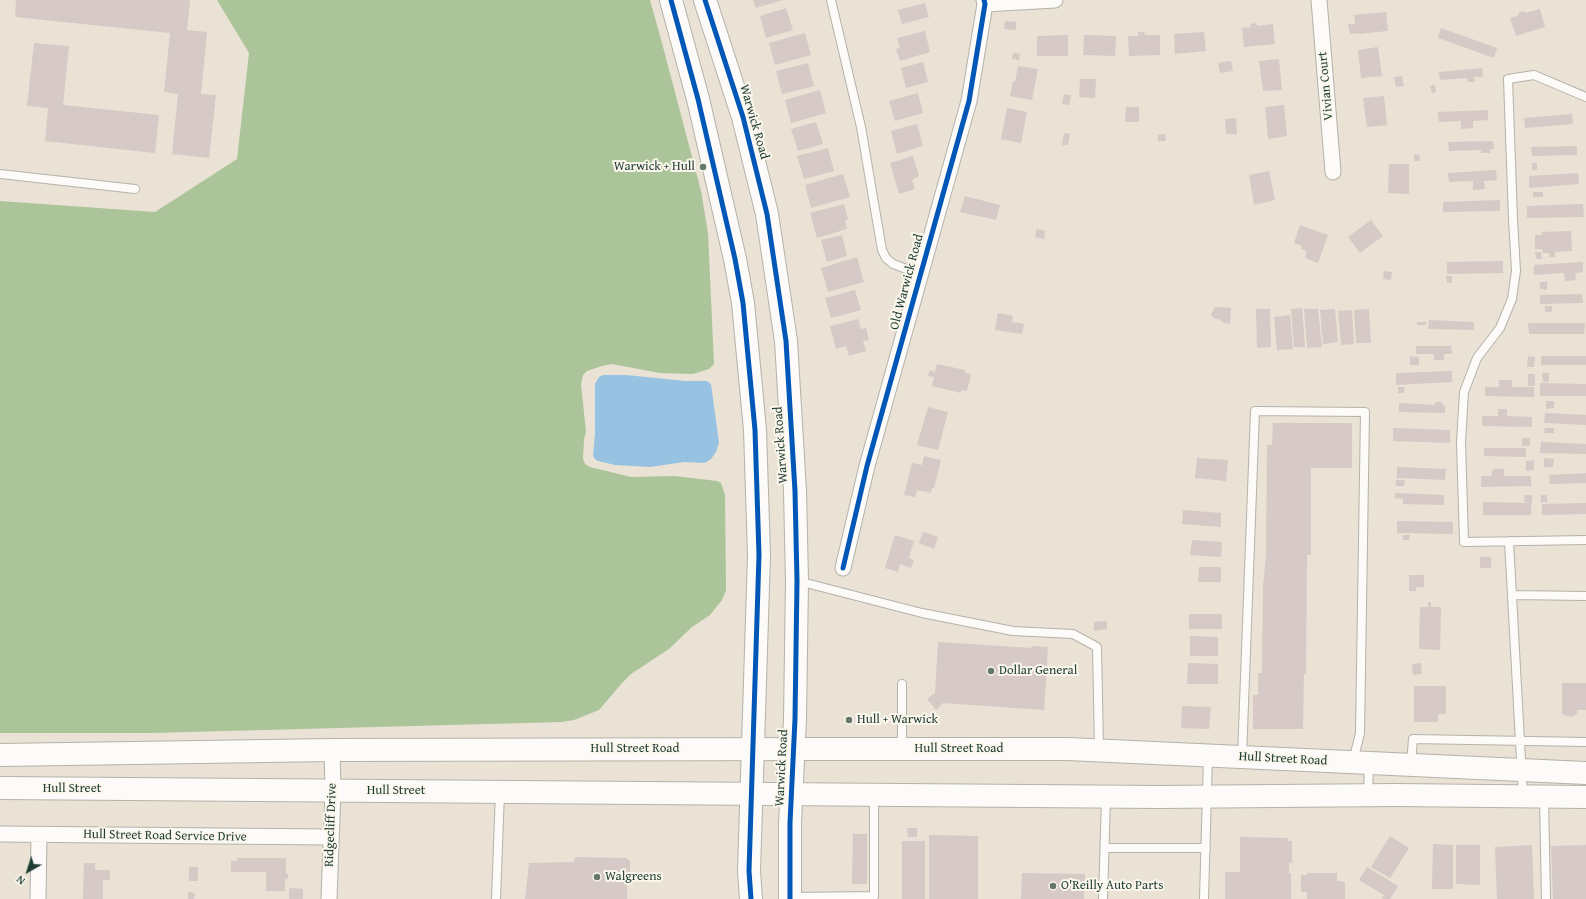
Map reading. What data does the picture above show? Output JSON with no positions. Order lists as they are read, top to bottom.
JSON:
{
  "streets": {
    "main road": ["Warwick Road", "Hull Street Road", "Hull Street"],
    "street": [
      "Vivian Court",
      "Old Warwick Road",
      "Ridgecliff Drive",
      "Hull Street Road Service Drive"
    ]
  },
  "crossings": [
    ["Warwick Road", "Hull Street Road"],
    ["Warwick Road", "Hull Street"],
    ["Hull Street Road", "Ridgecliff Drive"],
    ["Hull Street", "Ridgecliff Drive"],
    ["Ridgecliff Drive", "Hull Street Road Service Drive"]
  ],
  "places": [
    "Warwick + Hull",
    "Dollar General",
    "Hull + Warwick",
    "Walgreens",
    "O'Reilly Auto Parts"
  ],
  "north": "bottom left"
}
